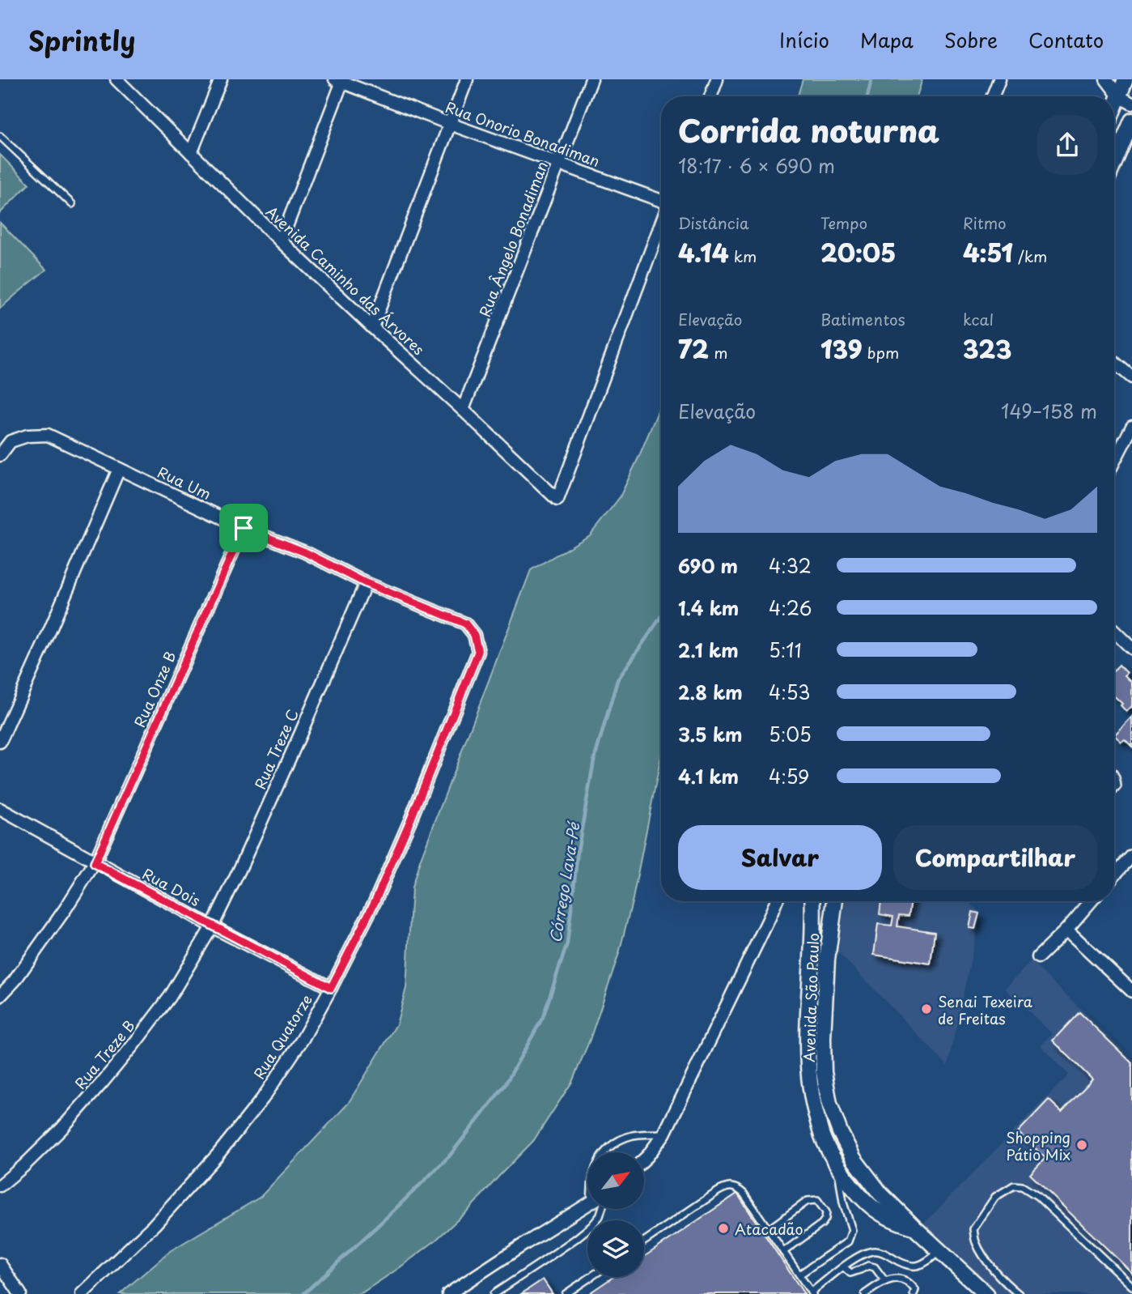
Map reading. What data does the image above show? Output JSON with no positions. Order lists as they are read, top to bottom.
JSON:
{
  "streets": {
    "street": [
      "Rua Onorio Bonadiman",
      "Rua Ângelo Bonadiman",
      "Avenida Caminho das Árvores",
      "Rua Um",
      "Rua Onze B",
      "Rua Treze C",
      "Rua Dois",
      "Avenida São Paulo",
      "Rua Quatorze",
      "Rua Treze B"
    ]
  },
  "crossings": [
    ["Rua Onorio Bonadiman", "Rua Ângelo Bonadiman"],
    ["Rua Ângelo Bonadiman", "Avenida Caminho das Árvores"],
    ["Rua Um", "Rua Onze B"],
    ["Rua Um", "Rua Treze C"],
    ["Rua Um", "Rua Quatorze"],
    ["Rua Onze B", "Rua Dois"],
    ["Rua Treze C", "Rua Dois"],
    ["Rua Treze C", "Rua Treze B"],
    ["Rua Dois", "Rua Quatorze"],
    ["Rua Dois", "Rua Treze B"]
  ],
  "water": ["Córrego Lava-Pé"],
  "places": ["Senai Texeira de Freitas", "Shopping Pátio Mix", "Atacadão"],
  "north": "top right",
  "page": {
    "header": "Sprintly",
    "nav": [
      "Início",
      "Mapa",
      "Sobre",
      "Contato"
    ],
    "heading": ["Corrida noturna", "18:17 · 6 × 690 m"],
    "stats": [
      ["Distância", "4.14 km"],
      ["Tempo", "20:05"],
      ["Ritmo", "4:51 /km"],
      ["Elevação", "72 m"],
      ["Batimentos", "139 bpm"],
      ["kcal", "323"]
    ],
    "chart": ["Elevação", "149–158 m"],
    "list": [
      {
        "name": "690 m",
        "note": "4:32"
      },
      {
        "name": "1.4 km",
        "note": "4:26"
      },
      {
        "name": "2.1 km",
        "note": "5:11"
      },
      {
        "name": "2.8 km",
        "note": "4:53"
      },
      {
        "name": "3.5 km",
        "note": "5:05"
      },
      {
        "name": "4.1 km",
        "note": "4:59"
      }
    ],
    "buttons": ["Salvar", "Compartilhar"]
  }
}
